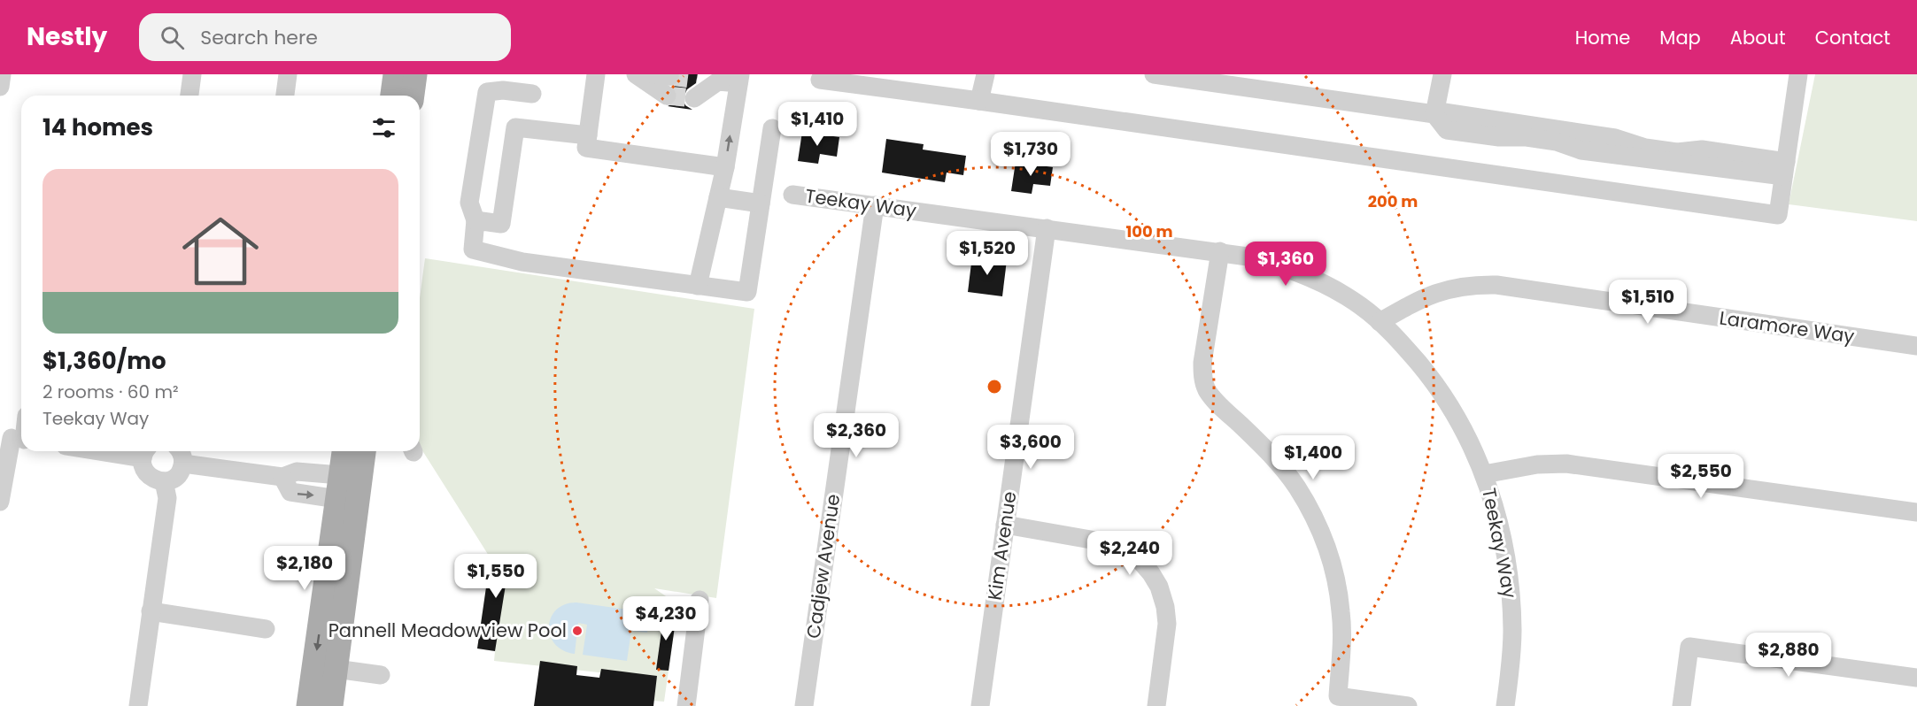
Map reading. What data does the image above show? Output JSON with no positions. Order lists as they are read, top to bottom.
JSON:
{
  "streets": {
    "street": [
      "Teekay Way",
      "Laramore Way",
      "Kim Avenue",
      "Cadjew Avenue"
    ]
  },
  "crossings": [
    ["Teekay Way", "Laramore Way"],
    ["Teekay Way", "Kim Avenue"],
    ["Teekay Way", "Cadjew Avenue"]
  ],
  "places": ["Pannell Meadowview Pool"],
  "page": {
    "header": "Nestly",
    "search": "Search here",
    "nav": [
      "Home",
      "Map",
      "About",
      "Contact"
    ],
    "heading": "14 homes",
    "price": [
      "$1,410",
      "$1,730",
      "$1,520",
      "$1,360",
      "$1,510",
      "$2,360",
      "$3,600",
      "$1,400",
      "$2,550",
      "$2,240",
      "$2,180",
      "$1,550",
      "$4,230",
      "$2,880"
    ],
    "list": [
      {
        "name": "$1,360/mo",
        "note": "2 rooms · 60 m² · Teekay Way"
      }
    ]
  },
  "rings": ["200 m", "100 m"]
}
